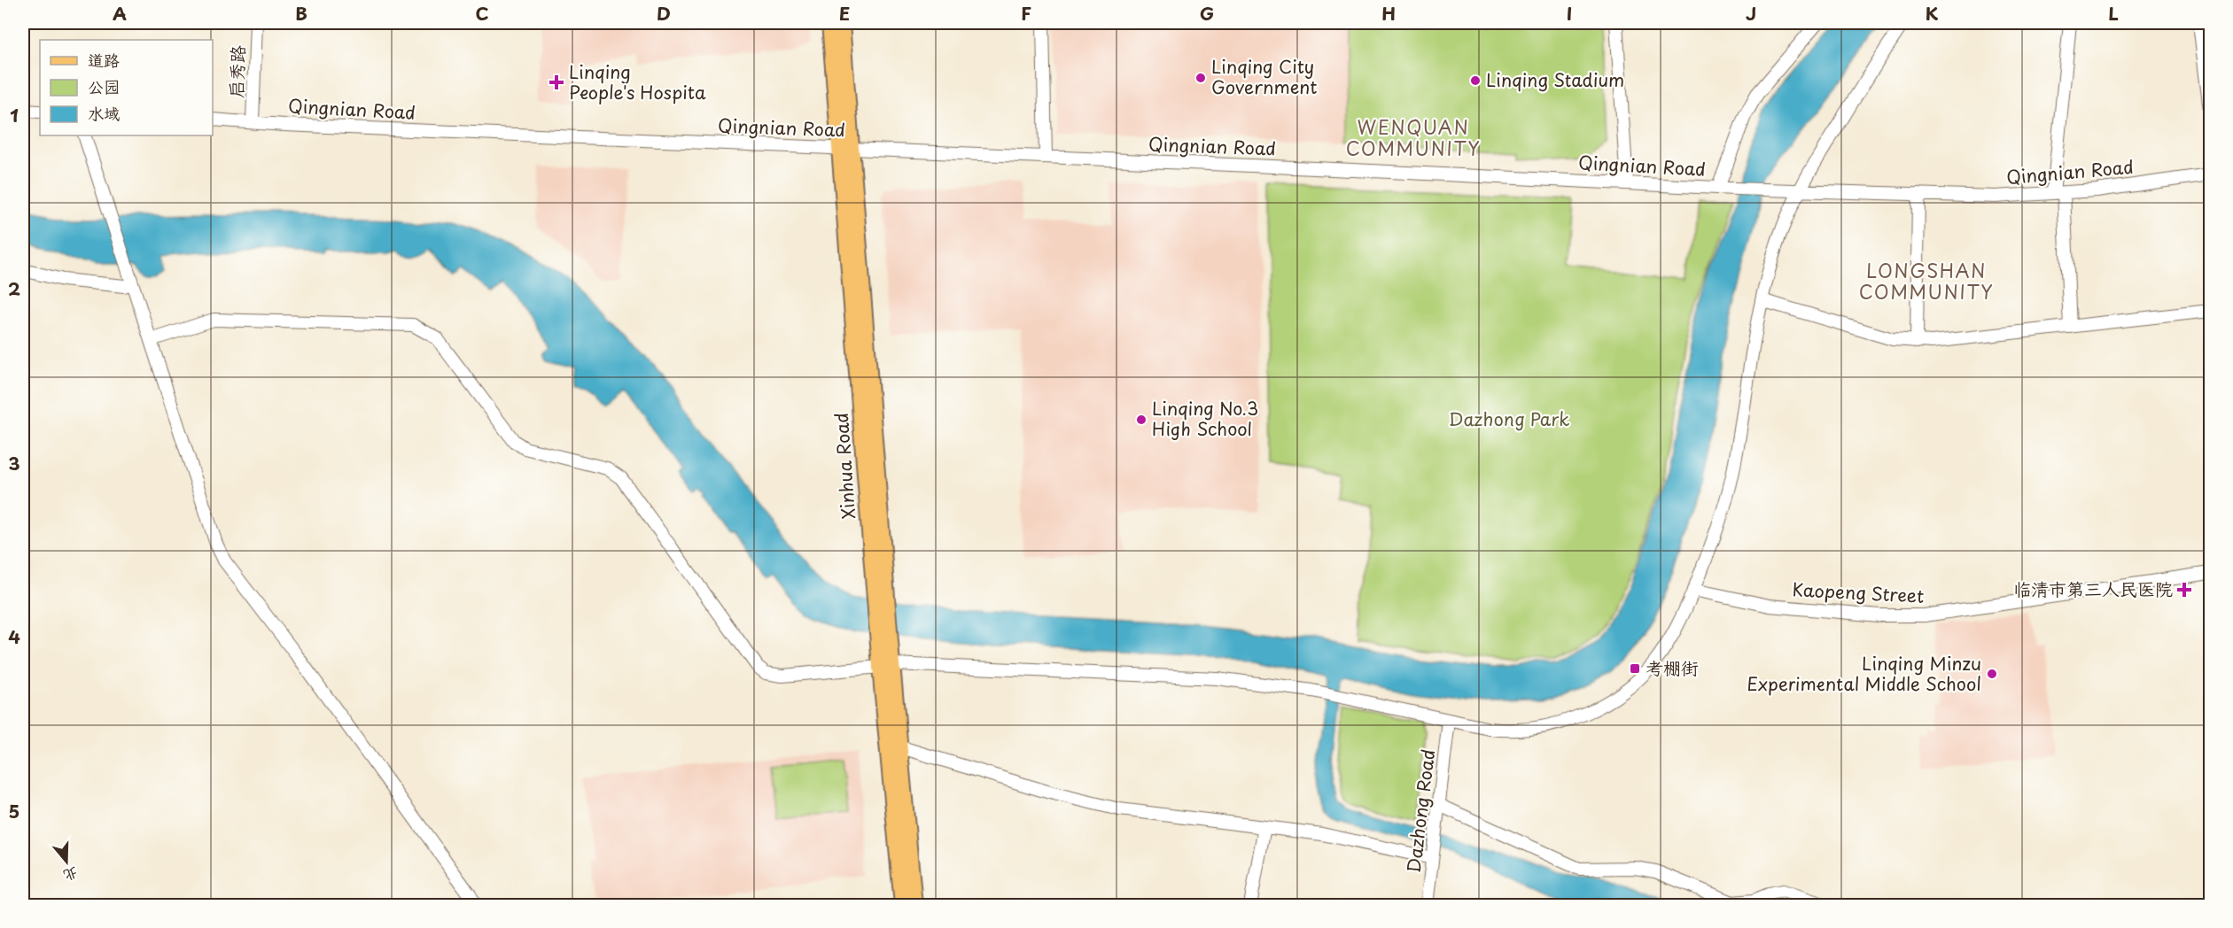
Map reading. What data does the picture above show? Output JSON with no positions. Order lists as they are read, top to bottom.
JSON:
{
  "streets": {
    "main road": ["Xinhua Road"],
    "street": [
      "启秀路",
      "Qingnian Road",
      "Kaopeng Street",
      "Dazhong Road"
    ]
  },
  "crossings": [
    ["启秀路", "Qingnian Road"],
    ["Qingnian Road", "Xinhua Road"]
  ],
  "districts": ["WENQUAN COMMUNITY", "LONGSHAN COMMUNITY"],
  "parks": ["Dazhong Park"],
  "places": {
    "other": [
      "Linqing City Government",
      "Linqing Stadium",
      "Linqing No.3 High School",
      "Linqing Minzu Experimental Middle School"
    ],
    "health": ["Linqing People's Hospita", "临清市第三人民医院"],
    "transit": ["考棚街"]
  },
  "legend": ["道路", "公园", "水域"],
  "north": "bottom",
  "grid": {
    "columns": [
      "A",
      "B",
      "C",
      "D",
      "E",
      "F",
      "G",
      "H",
      "I",
      "J",
      "K",
      "L"
    ],
    "rows": [
      "1",
      "2",
      "3",
      "4",
      "5"
    ]
  }
}
